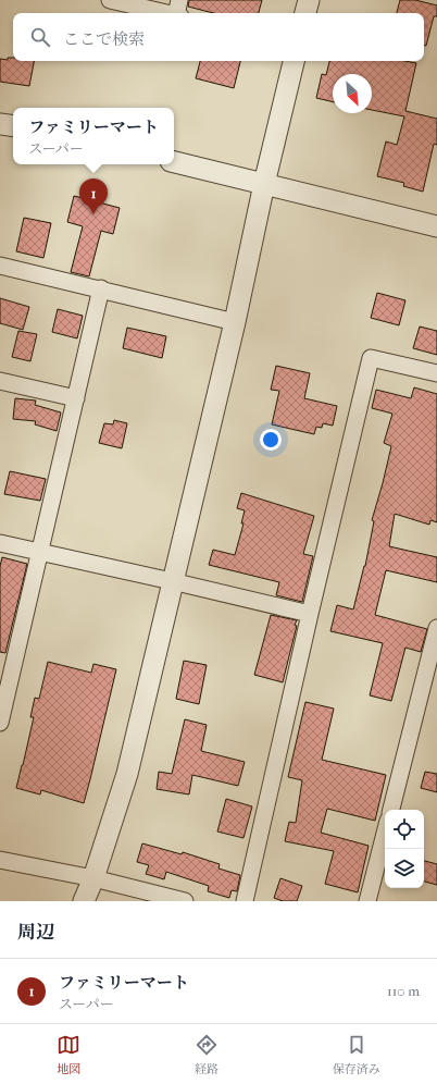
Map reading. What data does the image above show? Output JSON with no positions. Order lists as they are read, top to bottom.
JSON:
{
  "north": "bottom right",
  "page": {
    "search": "ここで検索",
    "popup": ["ファミリーマート", "スーパー"],
    "pins": "1",
    "heading": "周辺",
    "list": [
      {
        "mark": "1",
        "name": "ファミリーマート",
        "note": "スーパー",
        "value": "110 m"
      }
    ],
    "nav": ["地図", "経路", "保存済み"]
  }
}
